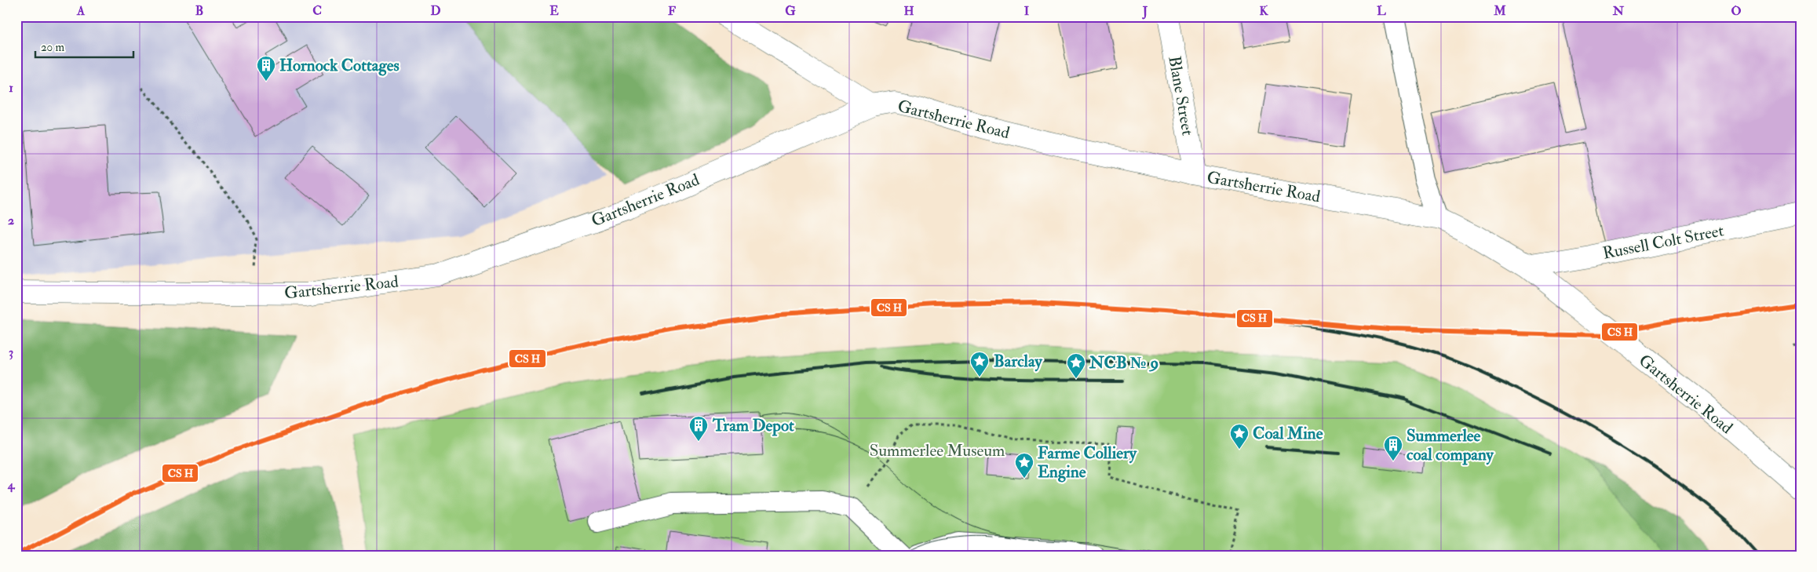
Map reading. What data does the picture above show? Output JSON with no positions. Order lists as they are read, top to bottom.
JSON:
{
  "streets": {
    "street": ["Blane Street", "Gartsherrie Road", "Russell Colt Street"]
  },
  "crossings": [
    ["Blane Street", "Gartsherrie Road"],
    ["Gartsherrie Road", "Russell Colt Street"]
  ],
  "parks": ["Summerlee Museum"],
  "places": {
    "building": ["Hornock Cottages", "Tram Depot", "Summerlee coal company"],
    "place": [
      "Barclay",
      "NCB № 9",
      "Coal Mine",
      "Farme Colliery Engine"
    ]
  },
  "scale_bar": "20 m",
  "grid": {
    "columns": [
      "A",
      "B",
      "C",
      "D",
      "E",
      "F",
      "G",
      "H",
      "I",
      "J",
      "K",
      "L",
      "M",
      "N",
      "O"
    ],
    "rows": [
      "1",
      "2",
      "3",
      "4"
    ]
  }
}
